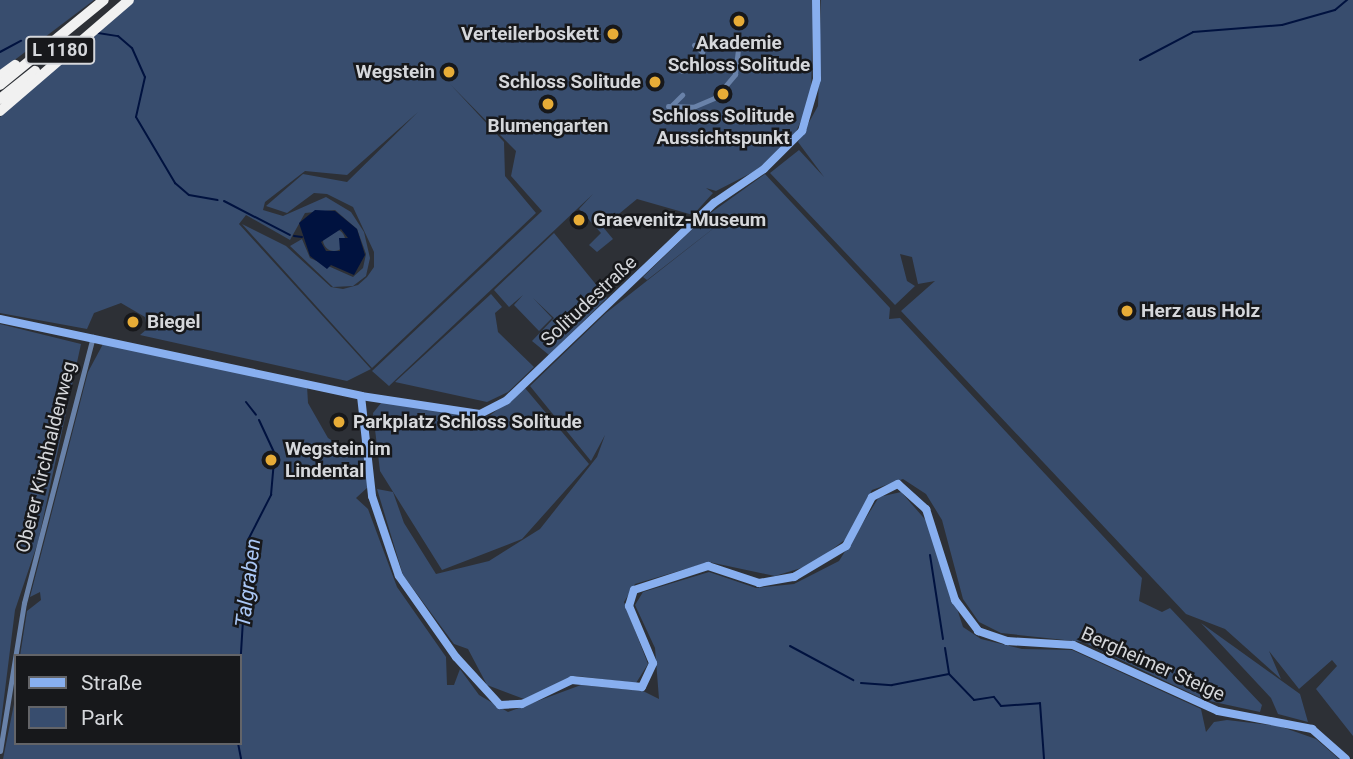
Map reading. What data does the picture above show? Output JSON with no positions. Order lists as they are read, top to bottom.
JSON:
{
  "streets": {
    "highway": ["L 1180"],
    "street": ["Solitudestraße", "Oberer Kirchhaldenweg", "Bergheimer Steige"]
  },
  "crossings": [
    ["Solitudestraße", "Oberer Kirchhaldenweg"],
    ["Solitudestraße", "Bergheimer Steige"]
  ],
  "water": ["Talgraben"],
  "places": [
    "Akademie Schloss Solitude",
    "Verteilerboskett",
    "Wegstein",
    "Schloss Solitude",
    "Schloss Solitude Aussichtspunkt",
    "Blumengarten",
    "Graevenitz-Museum",
    "Herz aus Holz",
    "Biegel",
    "Parkplatz Schloss Solitude",
    "Wegstein im Lindental"
  ],
  "legend": ["Straße", "Park"]
}
